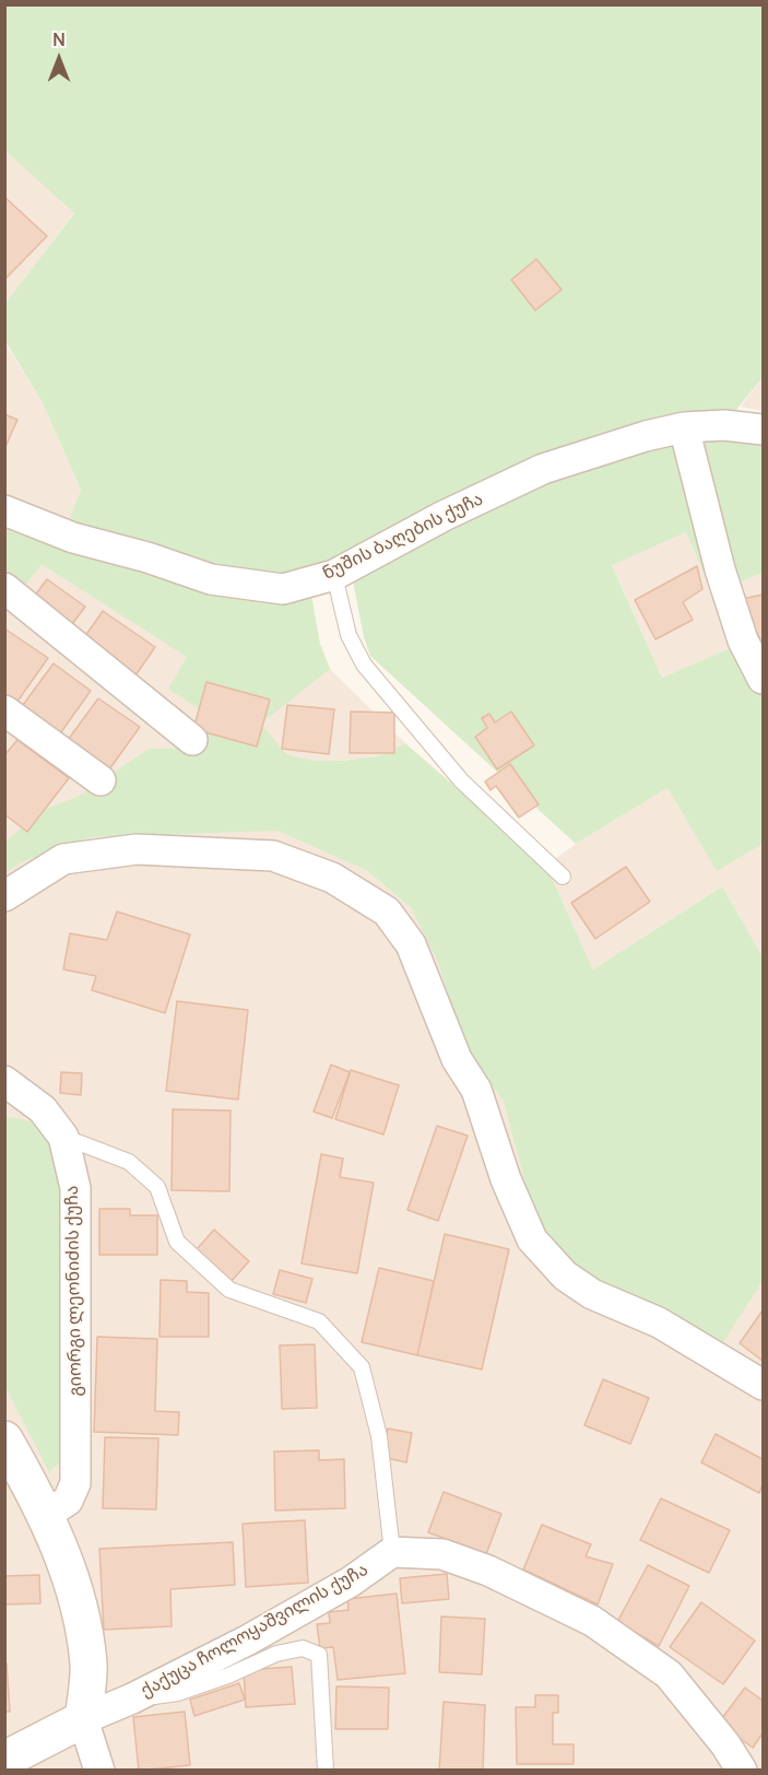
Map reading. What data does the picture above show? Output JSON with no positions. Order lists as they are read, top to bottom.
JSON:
{
  "streets": {
    "street": ["ნუშის ბაღების ქუჩა", "გიორგი ლეონიძის ქუჩა", "ქაქუცა ჩოლოყაშვილის ქუჩა"]
  },
  "north": "top"
}
